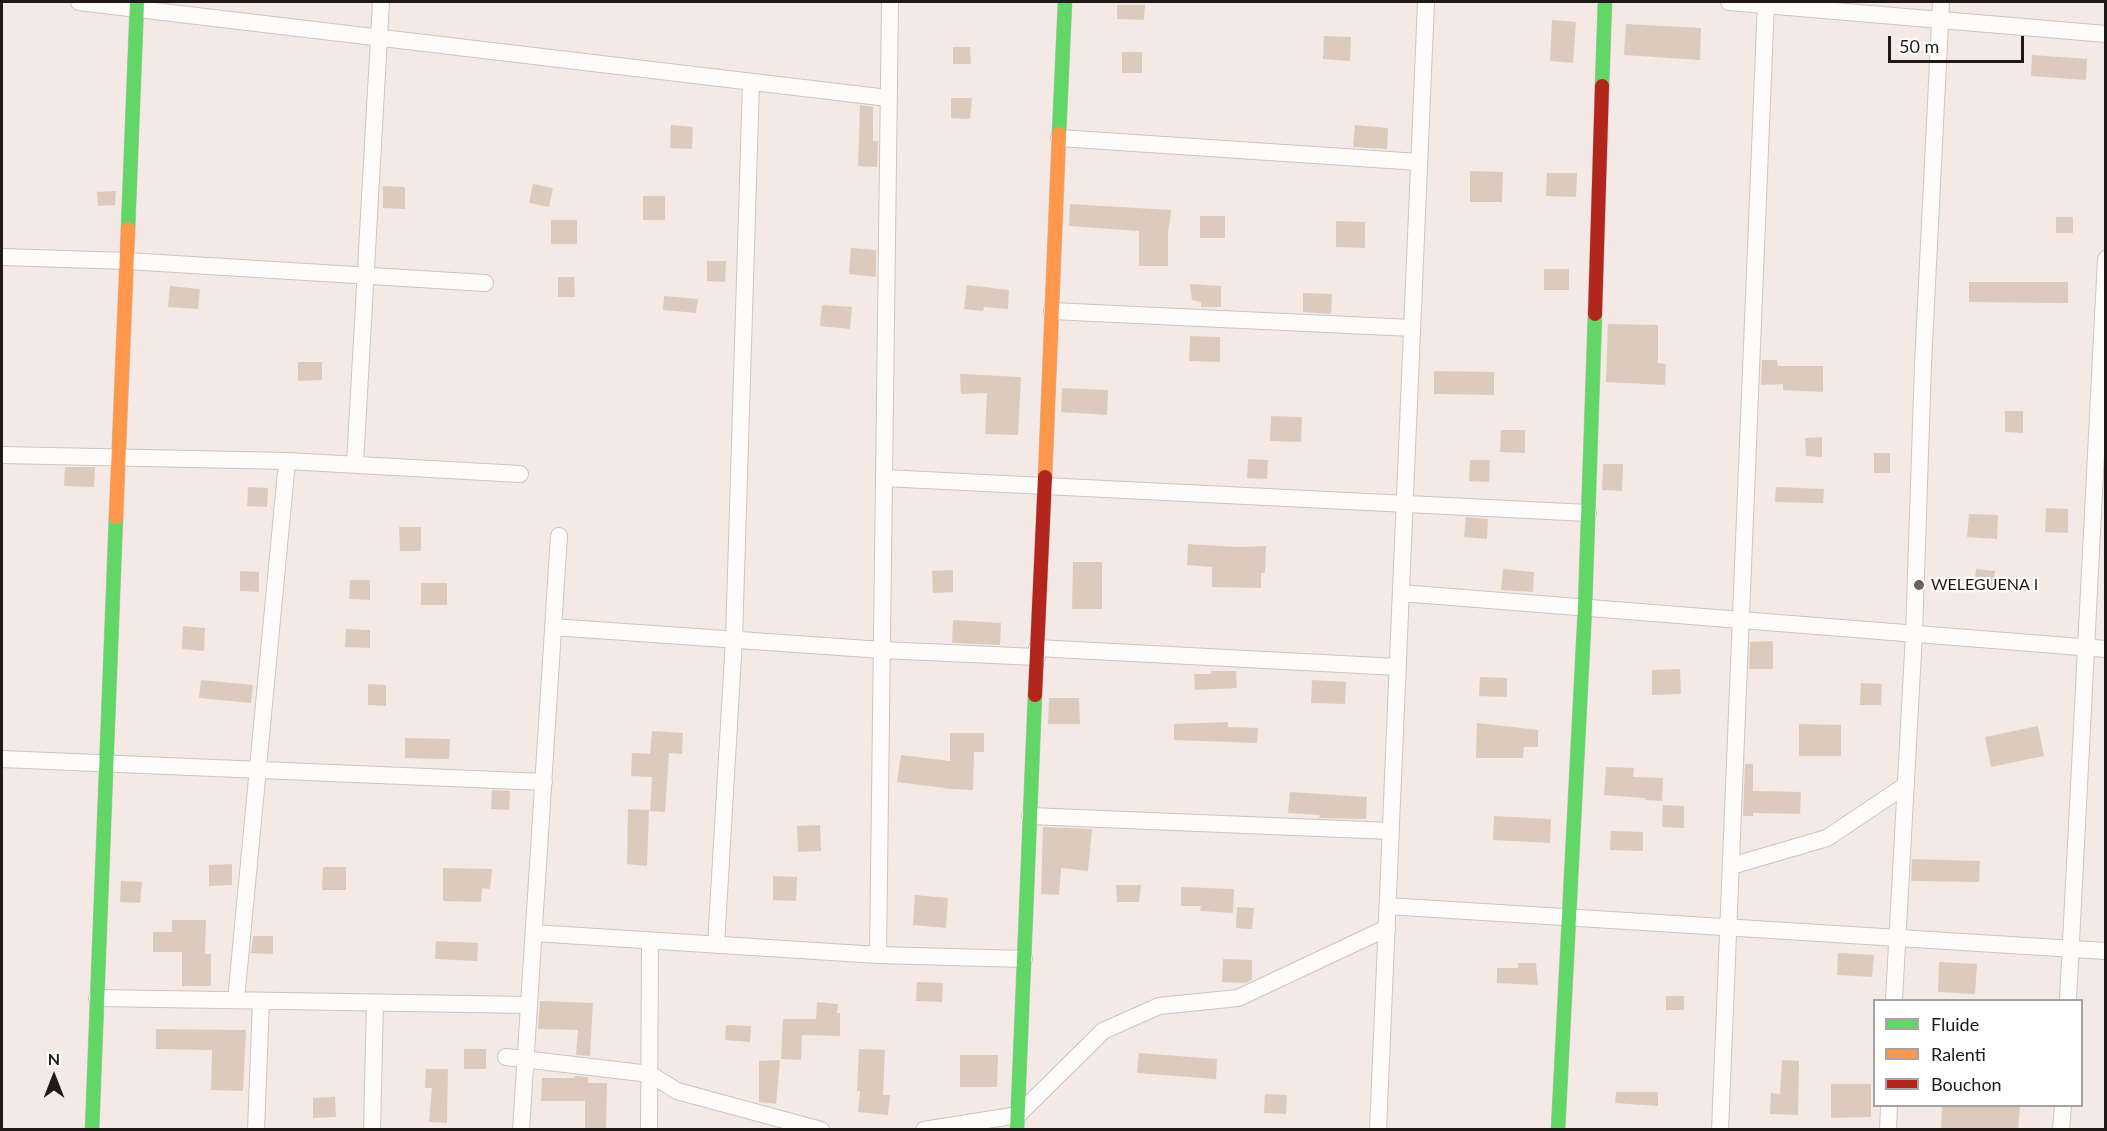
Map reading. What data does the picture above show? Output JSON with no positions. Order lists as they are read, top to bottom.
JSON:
{
  "places": ["WELEGUENA I"],
  "legend": ["Fluide", "Ralenti", "Bouchon"],
  "scale_bar": "50 m",
  "north": "top"
}
